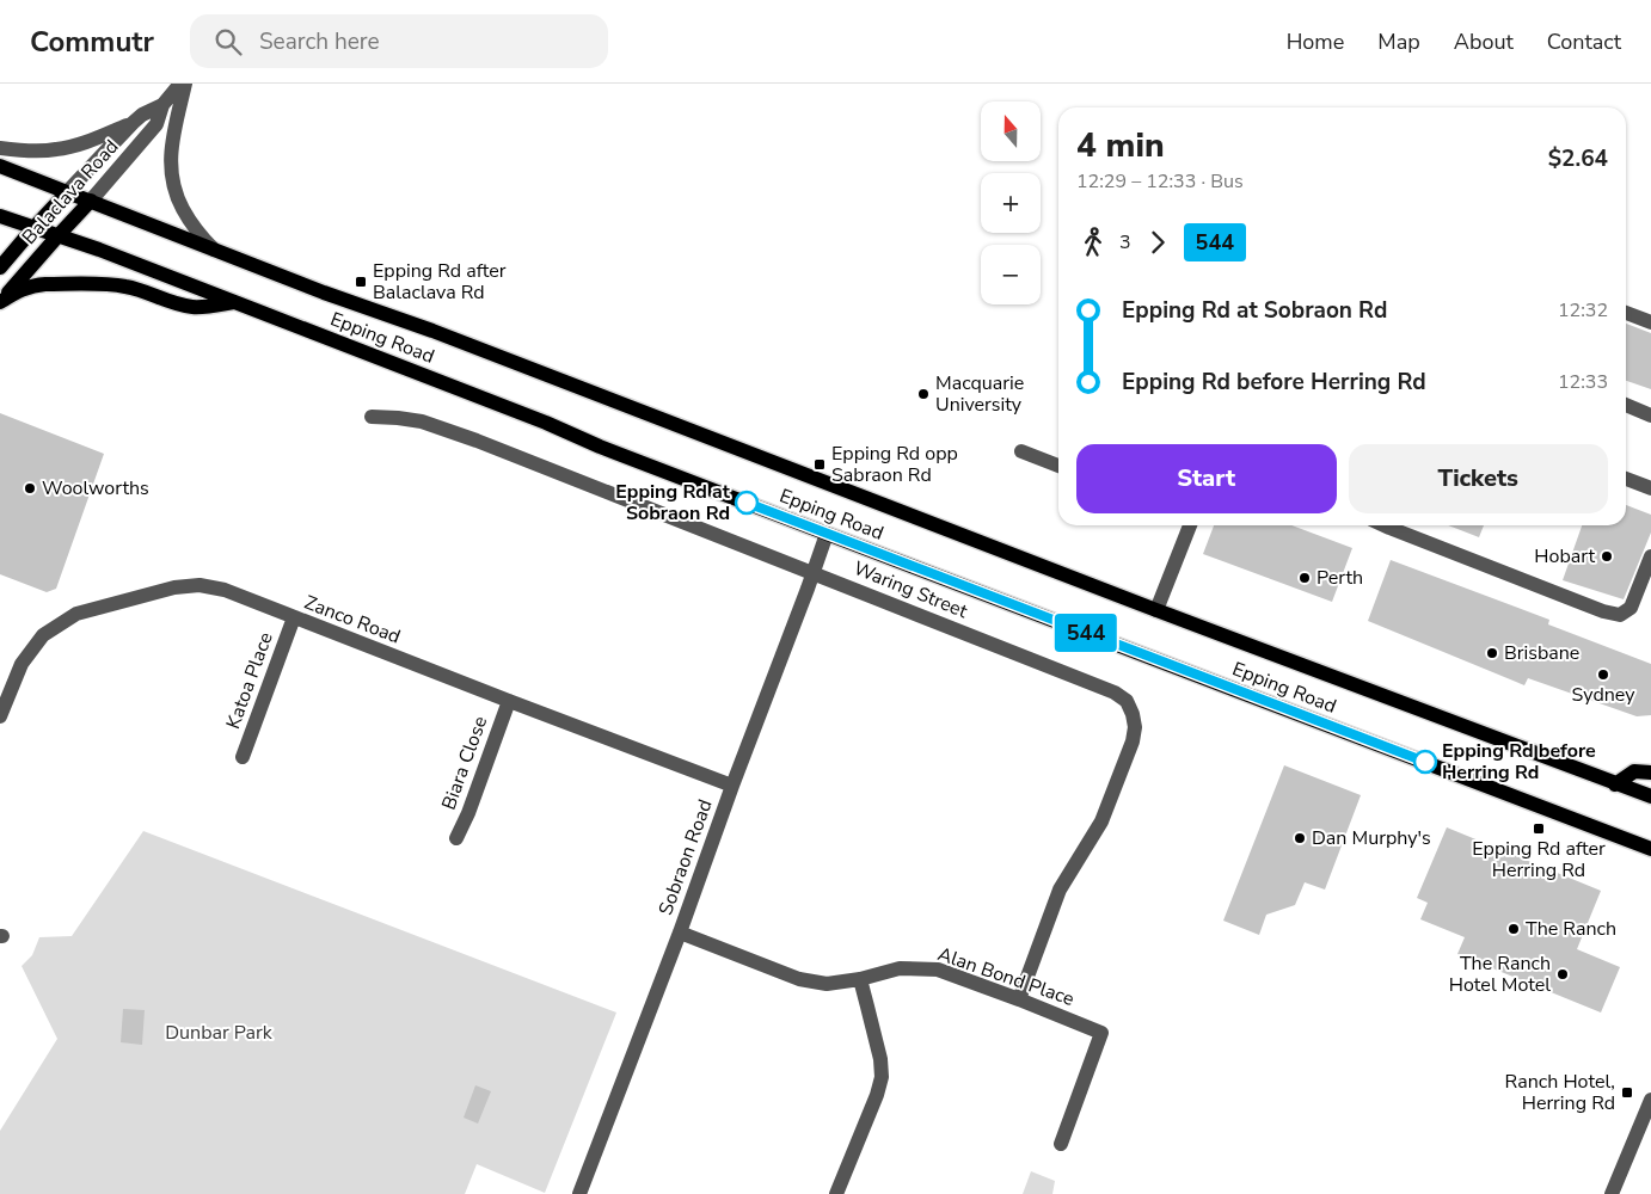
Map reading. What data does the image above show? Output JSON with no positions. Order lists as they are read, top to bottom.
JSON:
{
  "streets": {
    "main road": ["Balaclava Road", "Epping Road"],
    "street": [
      "Waring Street",
      "Zanco Road",
      "Katoa Place",
      "Biara Close",
      "Sobraon Road",
      "Alan Bond Place"
    ]
  },
  "crossings": [
    ["Balaclava Road", "Epping Road"],
    ["Epping Road", "Sobraon Road"],
    ["Waring Street", "Sobraon Road"],
    ["Waring Street", "Alan Bond Place"],
    ["Zanco Road", "Katoa Place"],
    ["Zanco Road", "Biara Close"],
    ["Zanco Road", "Sobraon Road"],
    ["Sobraon Road", "Alan Bond Place"]
  ],
  "parks": ["Dunbar Park"],
  "places": {
    "transit": [
      "Epping Rd after Balaclava Rd",
      "Epping Rd opp Sabraon Rd",
      "Epping Rd after Herring Rd",
      "Ranch Hotel, Herring Rd"
    ],
    "other": [
      "Macquarie University",
      "Woolworths",
      "Epping Rd at Sobraon Rd",
      "Hobart",
      "Perth",
      "Brisbane",
      "Sydney",
      "Epping Rd before Herring Rd",
      "Dan Murphy's",
      "The Ranch",
      "The Ranch Hotel Motel"
    ]
  },
  "lines": ["bus line 544"],
  "north": "top",
  "page": {
    "header": "Commutr",
    "search": "Search here",
    "nav": [
      "Home",
      "Map",
      "About",
      "Contact"
    ],
    "on_map": "544",
    "map_buttons": ["+", "−"],
    "heading": ["4 min", "12:29 – 12:33 · Bus", "$2.64"],
    "legs": ["3", "544"],
    "list": [
      {
        "name": "Epping Rd at Sobraon Rd",
        "value": "12:32"
      },
      {
        "name": "Epping Rd before Herring Rd",
        "value": "12:33"
      }
    ],
    "buttons": ["Start", "Tickets"]
  }
}
